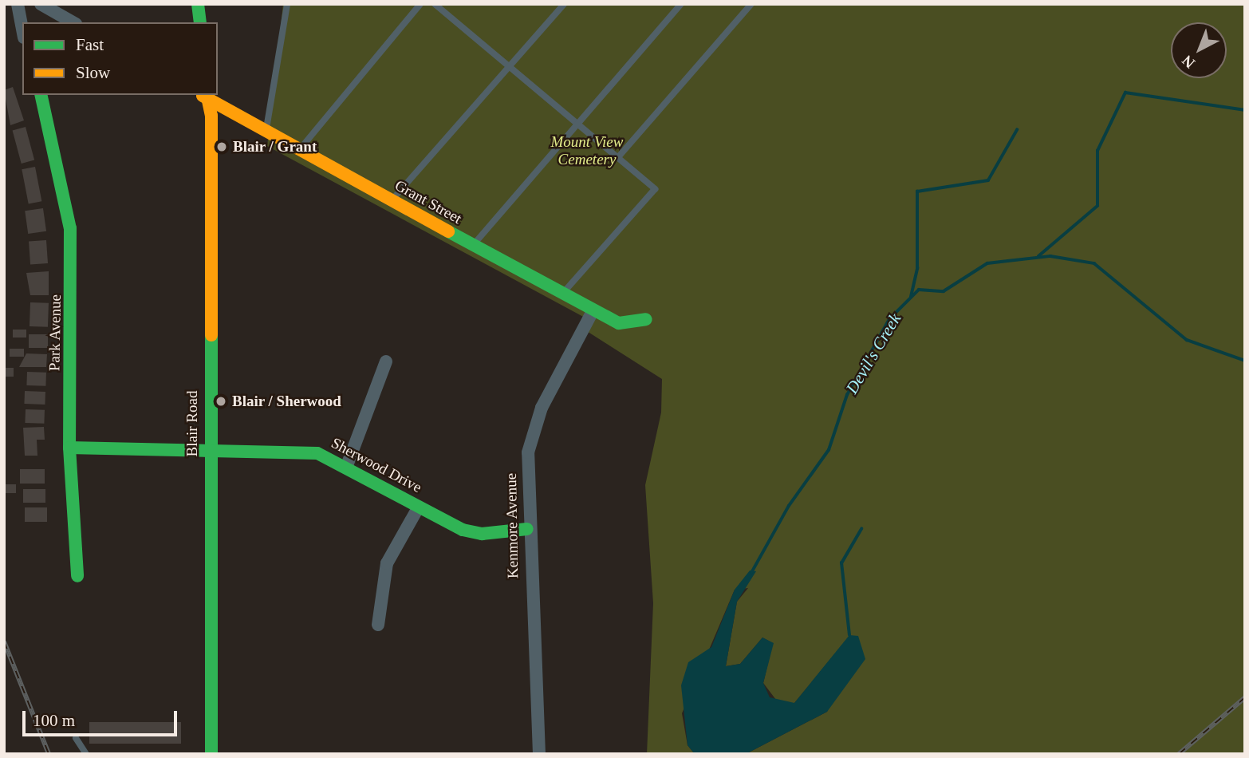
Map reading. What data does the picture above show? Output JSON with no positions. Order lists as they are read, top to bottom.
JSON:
{
  "streets": {
    "street": [
      "Grant Street",
      "Park Avenue",
      "Blair Road",
      "Sherwood Drive",
      "Kenmore Avenue"
    ]
  },
  "crossings": [
    ["Grant Street", "Blair Road"],
    ["Grant Street", "Kenmore Avenue"],
    ["Park Avenue", "Sherwood Drive"],
    ["Blair Road", "Sherwood Drive"],
    ["Sherwood Drive", "Kenmore Avenue"]
  ],
  "water": ["Devil's Creek"],
  "parks": ["Mount View Cemetery"],
  "places": ["Blair / Grant", "Blair / Sherwood"],
  "legend": ["Fast", "Slow"],
  "scale_bar": "100 m",
  "north": "bottom left"
}
